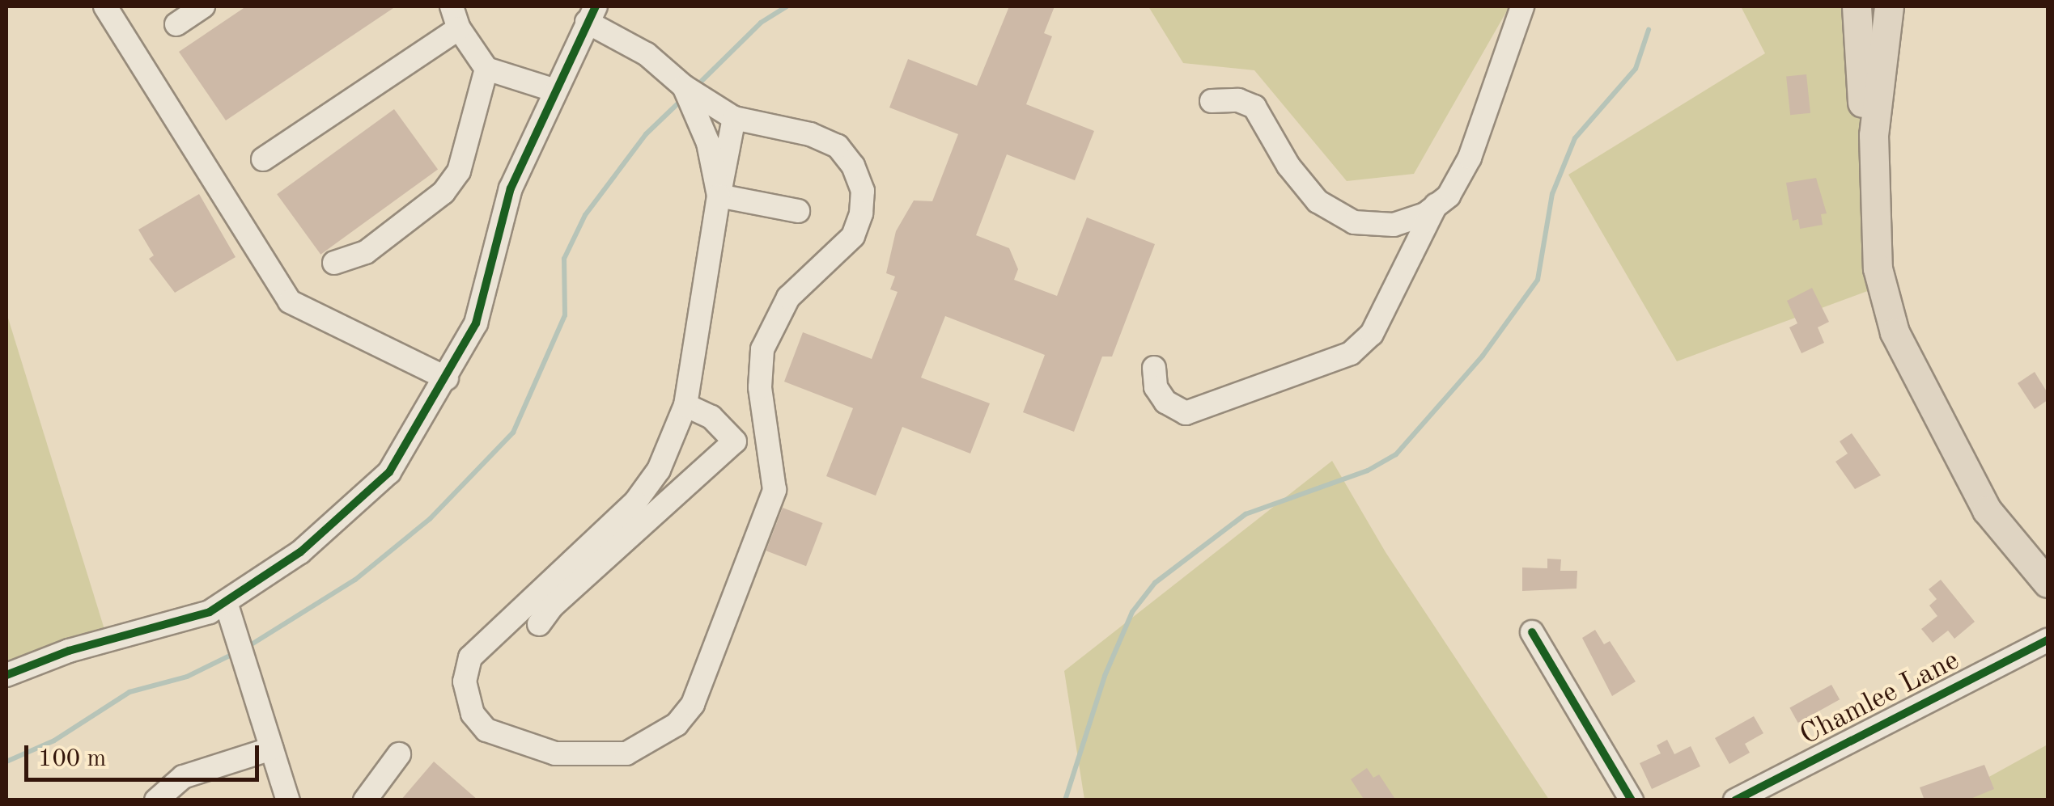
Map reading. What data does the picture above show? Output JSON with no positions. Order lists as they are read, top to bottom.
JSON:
{
  "streets": {
    "street": ["Chamlee Lane"]
  },
  "scale_bar": "100 m"
}
